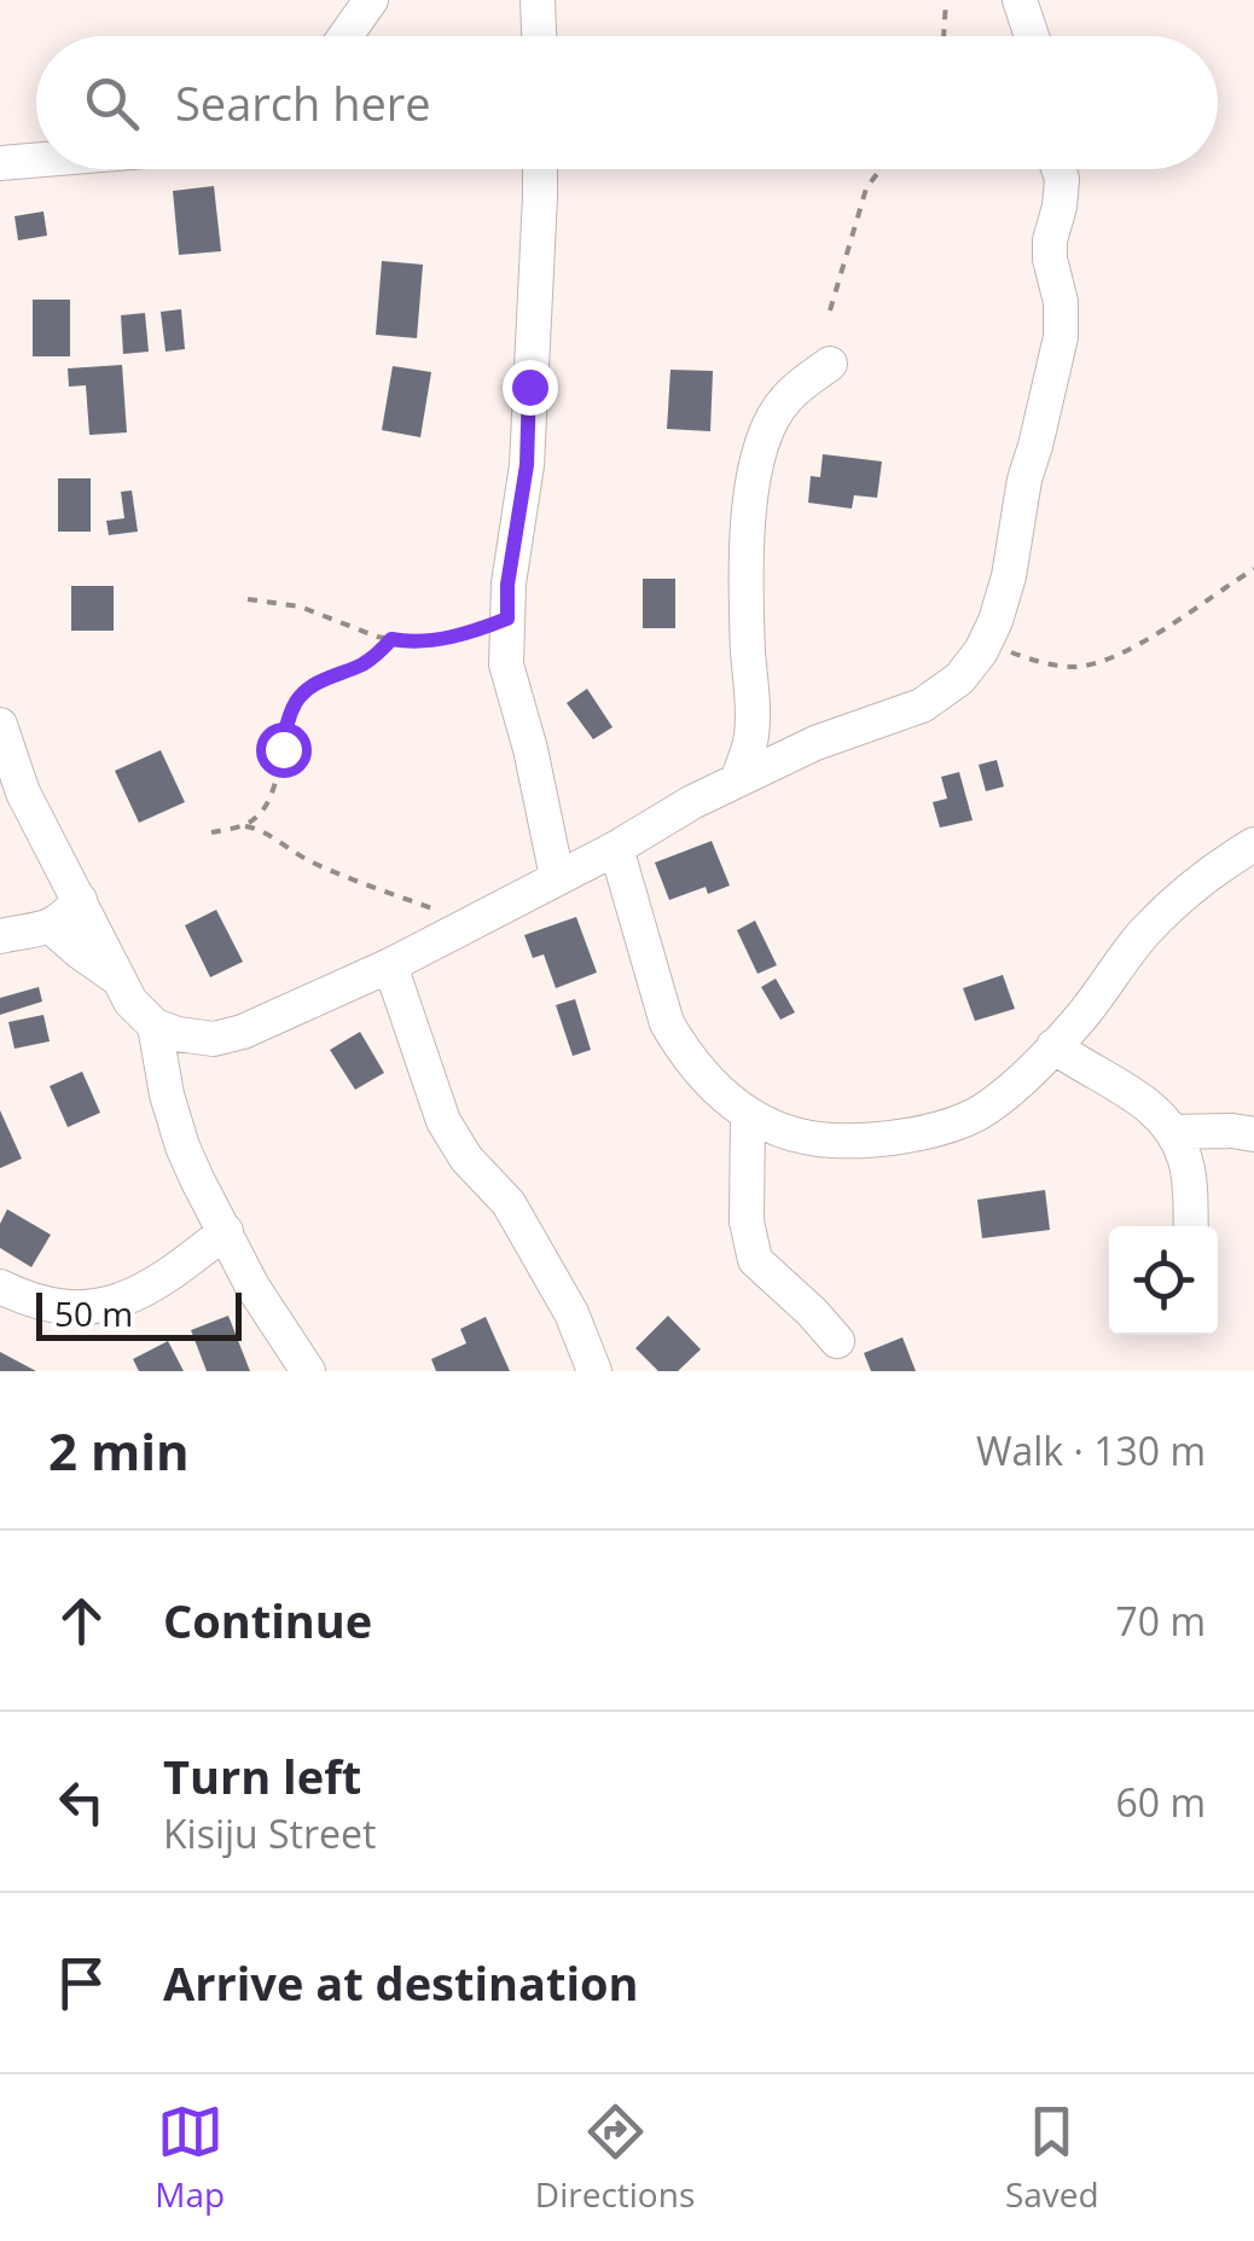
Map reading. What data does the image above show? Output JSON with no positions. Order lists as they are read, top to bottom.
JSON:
{
  "scale_bar": "50 m",
  "page": {
    "search": "Search here",
    "scale": "50 m",
    "heading": ["2 min", "Walk · 130 m"],
    "list": [
      ["Continue", "70 m"],
      ["Turn left", "Kisiju Street", "60 m"],
      "Arrive at destination"
    ],
    "nav": ["Map", "Directions", "Saved"]
  }
}
